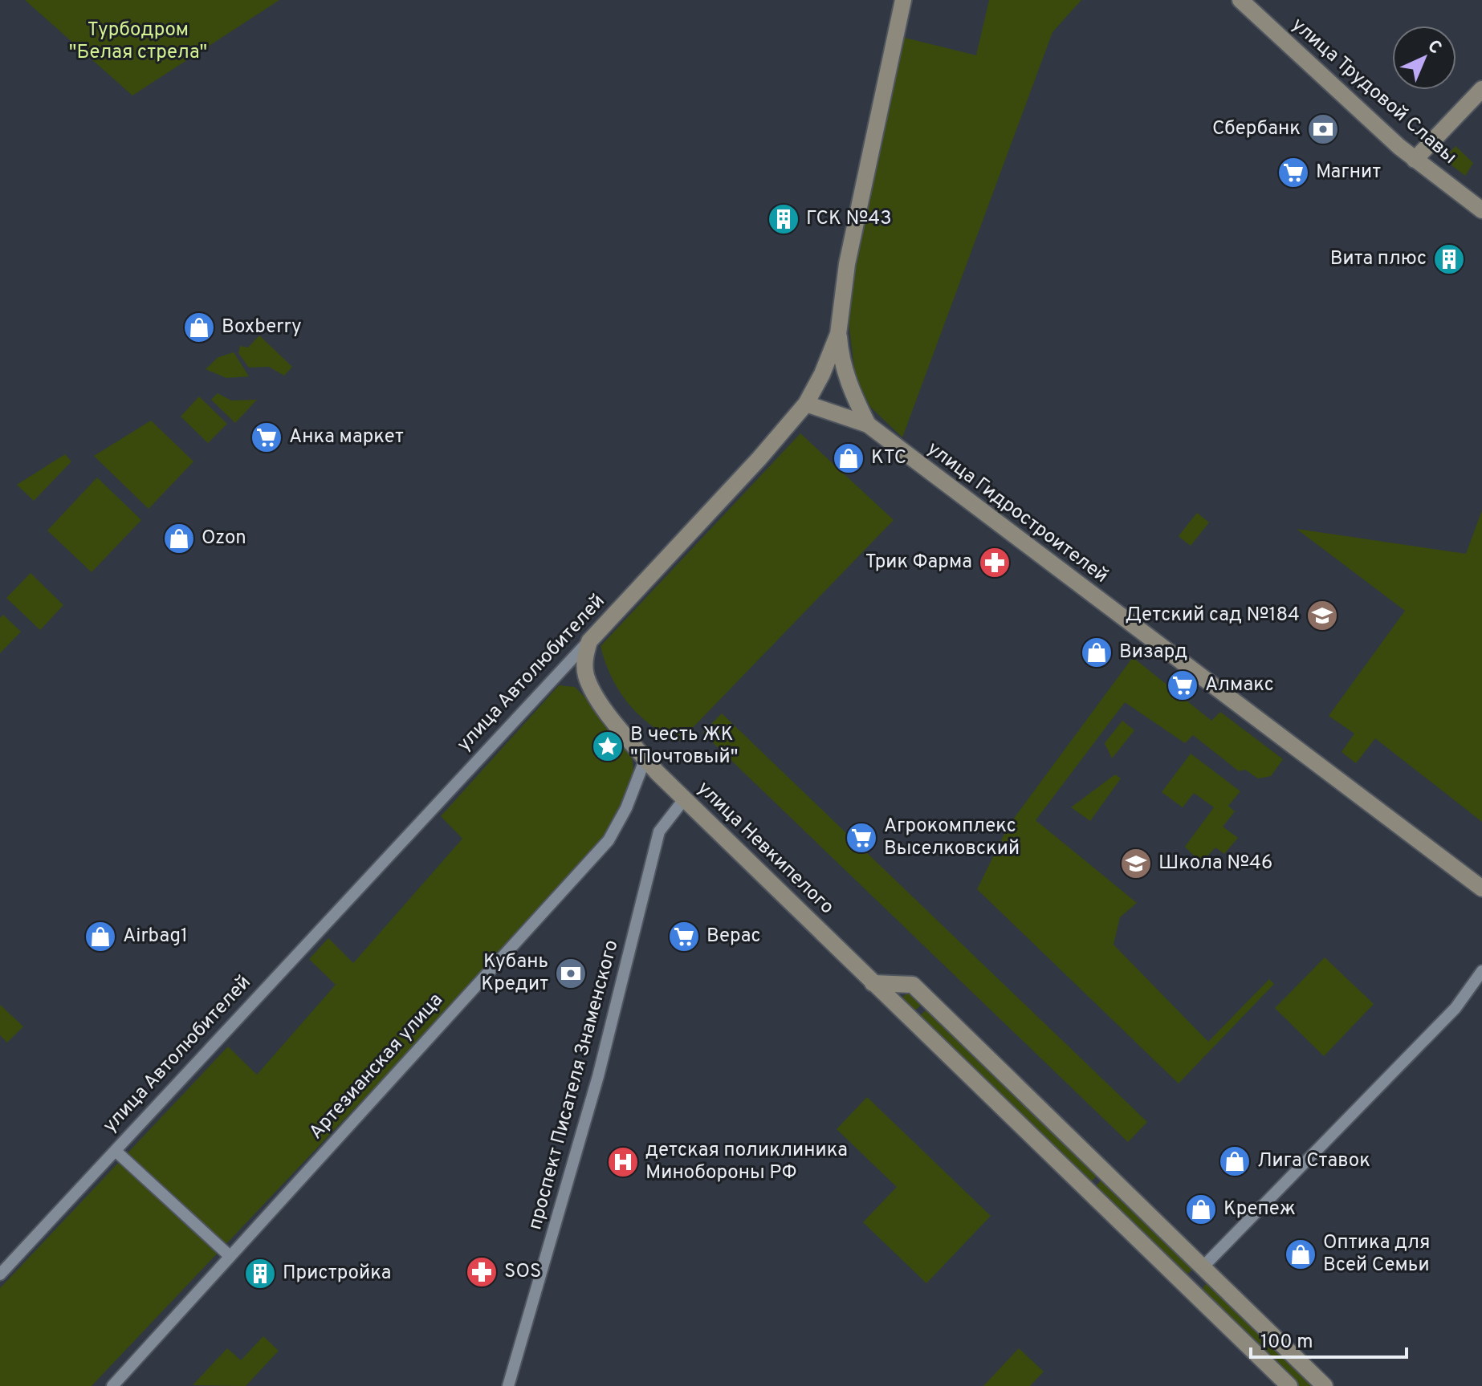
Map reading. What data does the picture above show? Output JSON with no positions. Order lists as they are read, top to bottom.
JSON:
{
  "streets": {
    "street": [
      "улица Трудовой Славы",
      "улица Гидростроителей",
      "улица Автолюбителей",
      "улица Невкипелого",
      "Артезианская улица",
      "проспект Писателя Знаменского"
    ]
  },
  "crossings": [
    ["улица Гидростроителей", "улица Автолюбителей"],
    ["улица Автолюбителей", "улица Невкипелого"],
    ["улица Невкипелого", "Артезианская улица"],
    ["улица Невкипелого", "проспект Писателя Знаменского"]
  ],
  "parks": ["Турбодром \"Белая стрела\""],
  "places": {
    "bank": ["Сбербанк", "Кубань Кредит"],
    "supermarket": [
      "Магнит",
      "Анка маркет",
      "Алмакс",
      "Агрокомплекс Выселковский",
      "Верас"
    ],
    "building": ["ГСК №43", "Вита плюс", "Пристройка"],
    "shop": [
      "Boxberry",
      "КТС",
      "Ozon",
      "Визард",
      "Airbag1",
      "Лига Ставок",
      "Крепеж",
      "Оптика для Всей Семьи"
    ],
    "pharmacy": ["Трик Фарма", "SOS"],
    "school or university": ["Детский сад №184", "Школа №46"],
    "place": ["В честь ЖК \"Почтовый\""],
    "hospital": ["детская поликлиника Минобороны РФ"]
  },
  "scale_bar": "100 m",
  "north": "top right"
}
